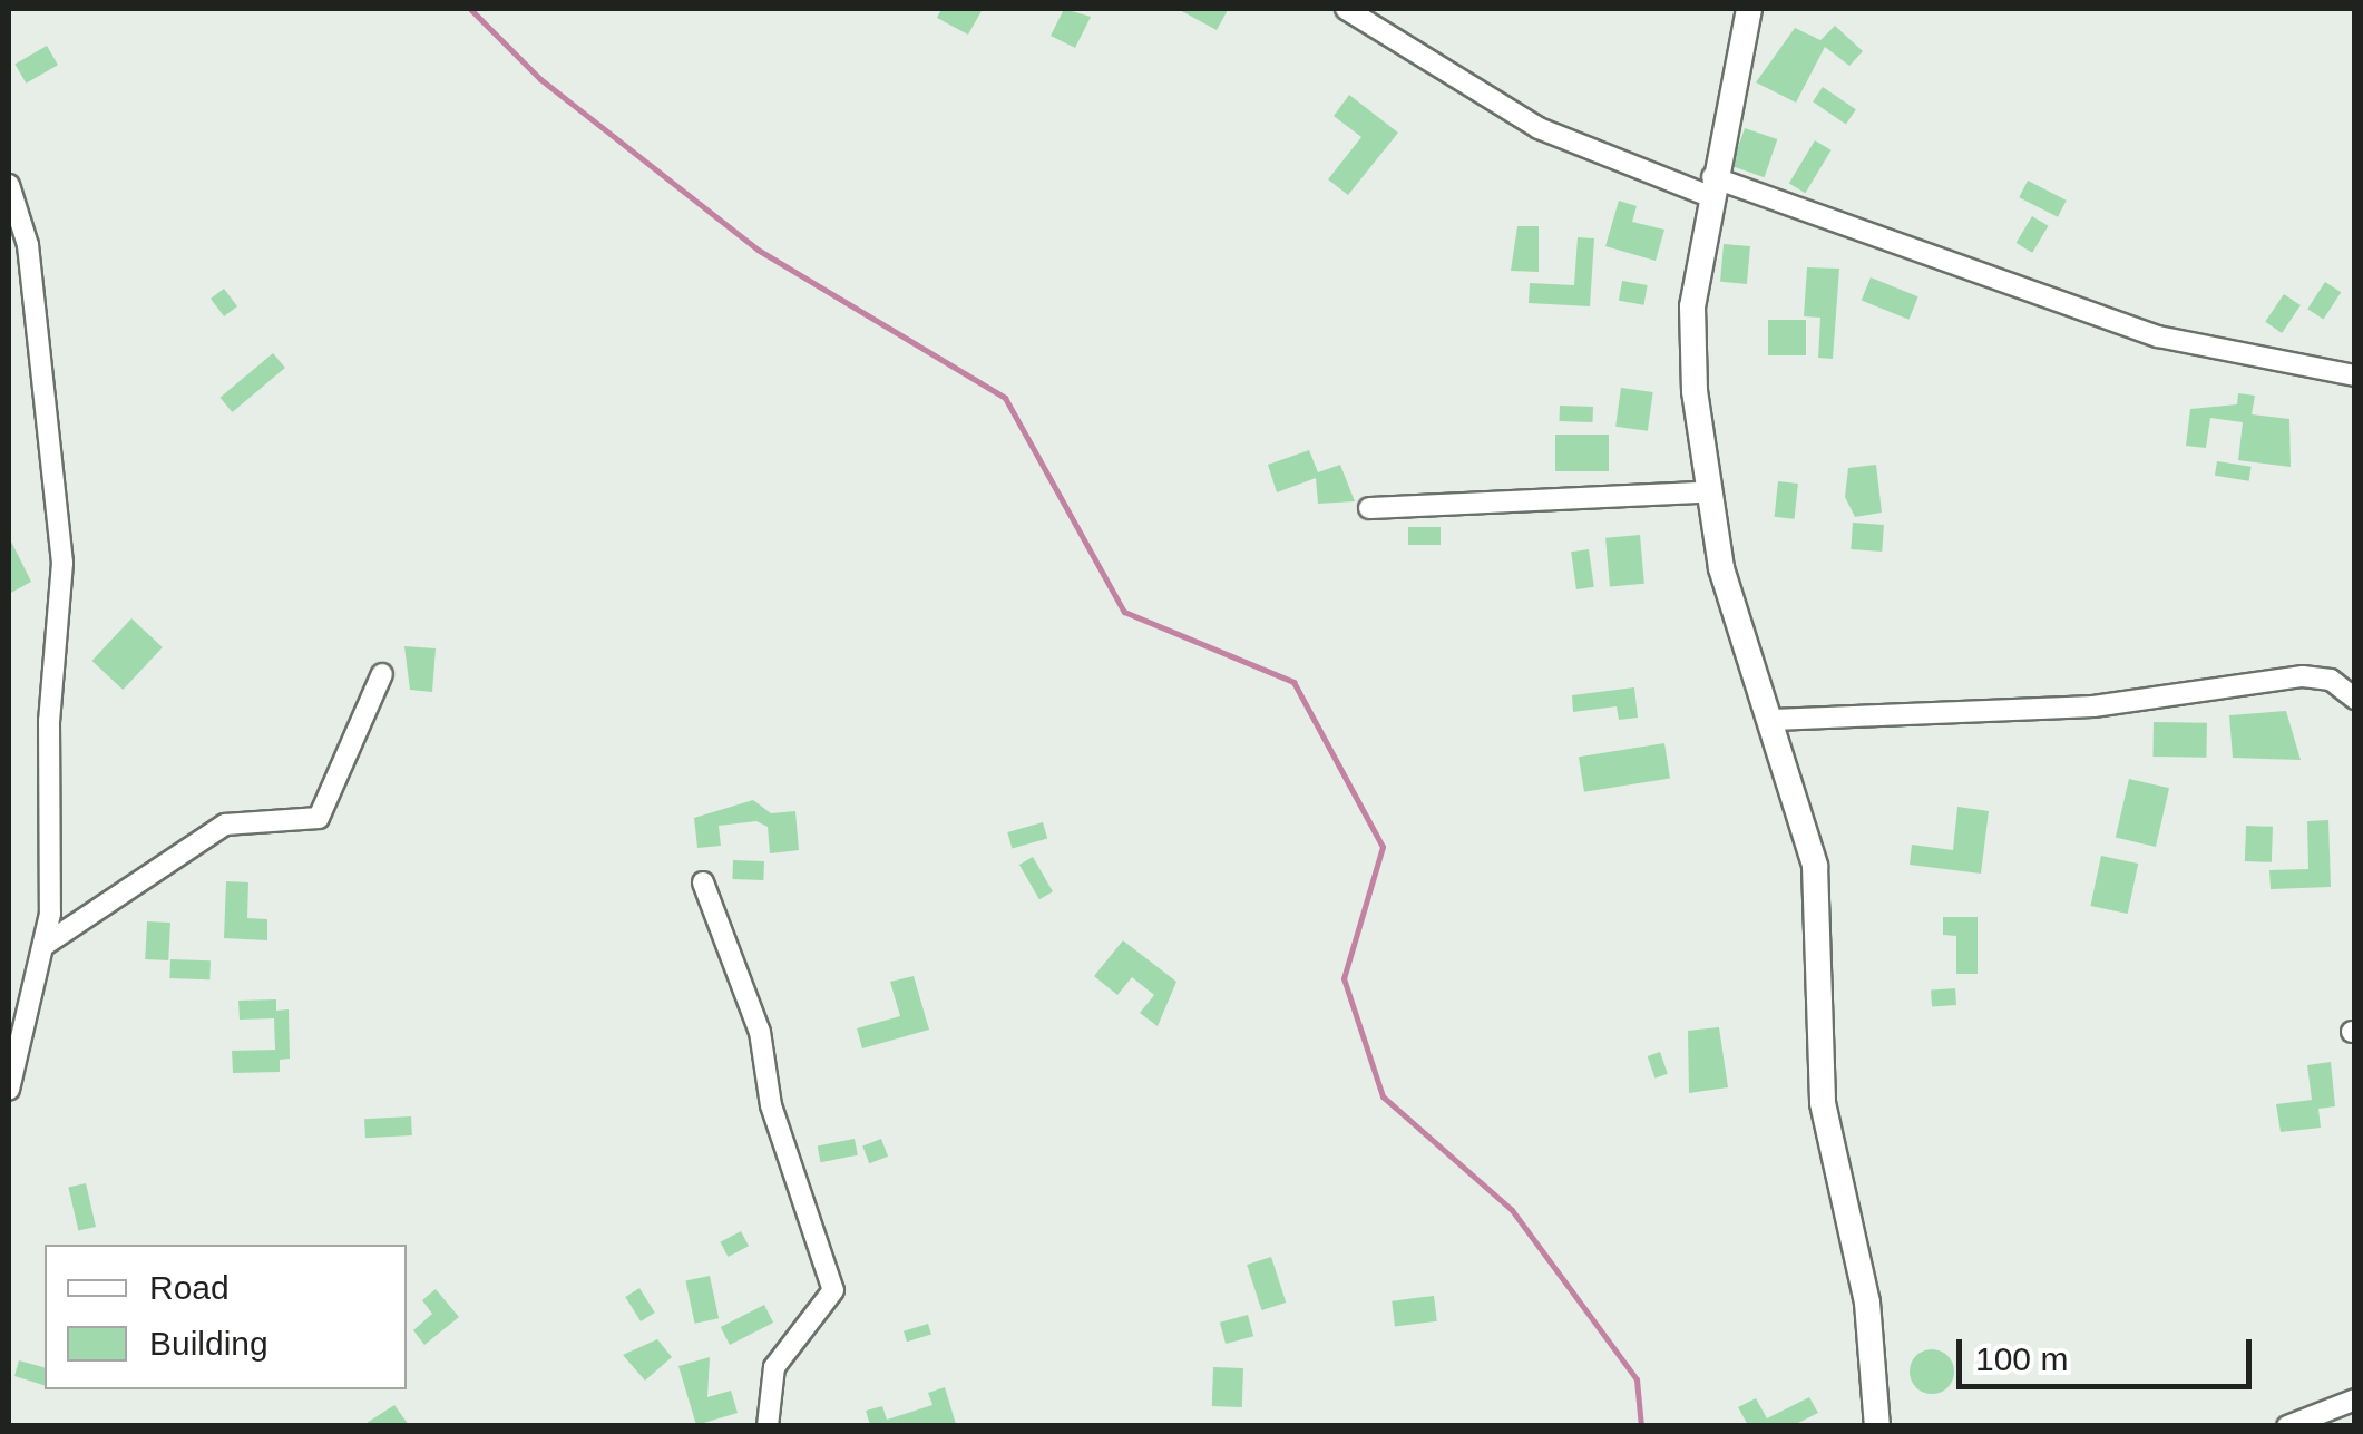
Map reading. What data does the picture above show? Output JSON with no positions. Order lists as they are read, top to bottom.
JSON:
{
  "legend": ["Road", "Building"],
  "scale_bar": "100 m"
}
